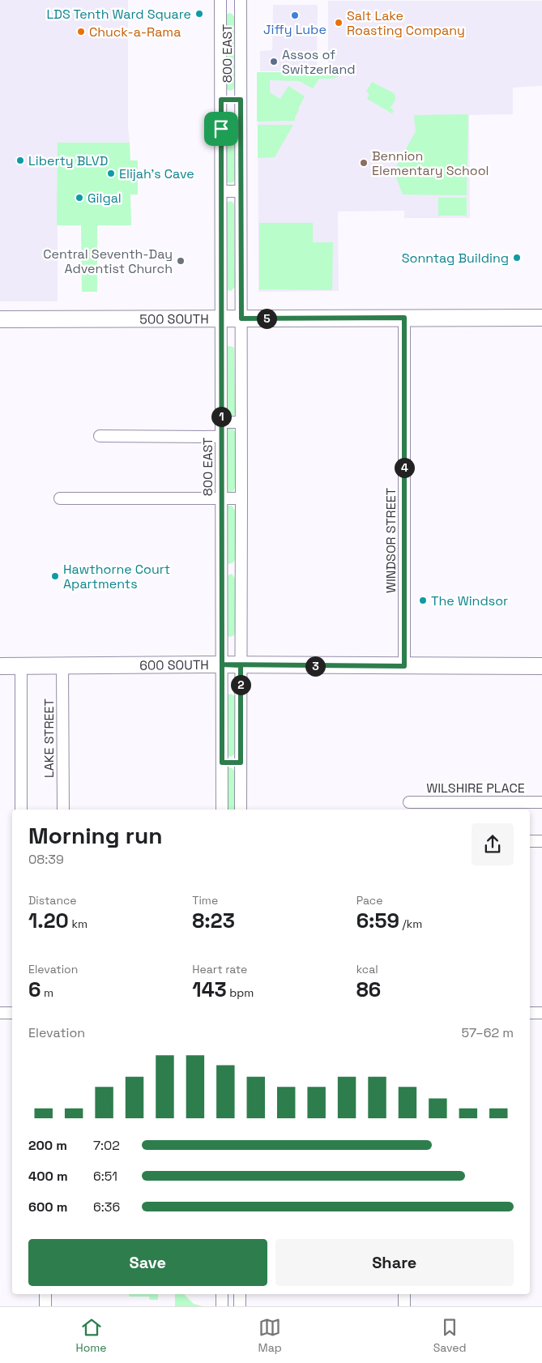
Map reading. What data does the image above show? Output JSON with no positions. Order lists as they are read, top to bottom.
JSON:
{
  "streets": {
    "street": [
      "800 EAST",
      "500 SOUTH",
      "WINDSOR STREET",
      "600 SOUTH",
      "LAKE STREET",
      "WILSHIRE PLACE"
    ]
  },
  "crossings": [
    ["800 EAST", "500 SOUTH"],
    ["800 EAST", "600 SOUTH"],
    ["500 SOUTH", "WINDSOR STREET"],
    ["WINDSOR STREET", "600 SOUTH"],
    ["600 SOUTH", "LAKE STREET"]
  ],
  "places": [
    "LDS Tenth Ward Square",
    "Jiffy Lube",
    "Salt Lake Roasting Company",
    "Chuck-a-Rama",
    "Assos of Switzerland",
    "Liberty BLVD",
    "Bennion Elementary School",
    "Elijah's Cave",
    "Gilgal",
    "Sonntag Building",
    "Central Seventh-Day Adventist Church",
    "Hawthorne Court Apartments",
    "The Windsor"
  ],
  "page": {
    "pins": [
      "5",
      "1",
      "4",
      "3",
      "2"
    ],
    "heading": ["Morning run", "08:39"],
    "stats": [
      ["Distance", "1.20 km"],
      ["Time", "8:23"],
      ["Pace", "6:59 /km"],
      ["Elevation", "6 m"],
      ["Heart rate", "143 bpm"],
      ["kcal", "86"]
    ],
    "chart": ["Elevation", "57–62 m"],
    "list": [
      {
        "name": "200 m",
        "note": "7:02"
      },
      {
        "name": "400 m",
        "note": "6:51"
      },
      {
        "name": "600 m",
        "note": "6:36"
      }
    ],
    "buttons": ["Save", "Share"],
    "tabs": ["Home", "Map", "Saved"]
  }
}
